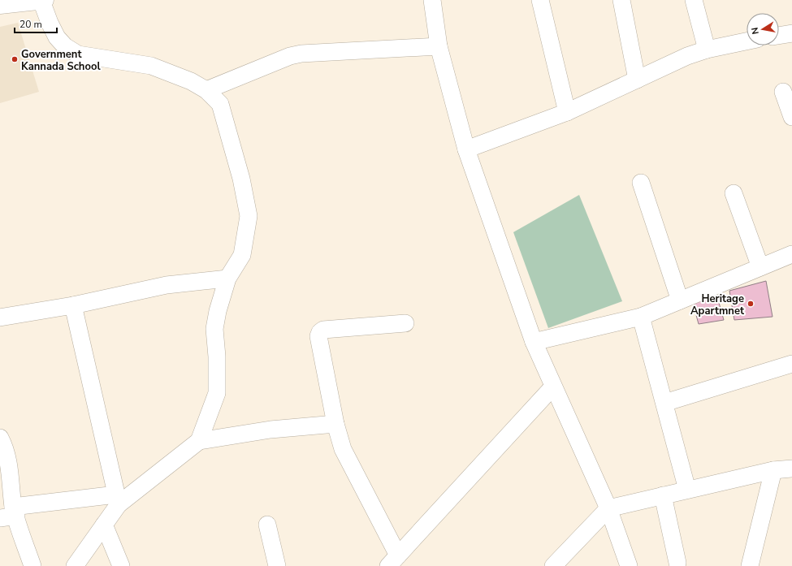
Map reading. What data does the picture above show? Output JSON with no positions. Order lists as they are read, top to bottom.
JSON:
{
  "places": ["Government Kannada School", "Heritage Apartmnet"],
  "scale_bar": "20 m",
  "north": "left"
}
